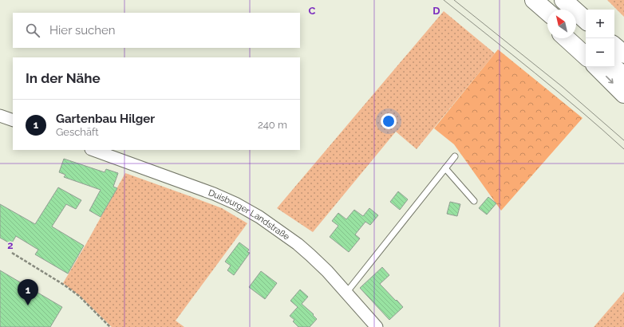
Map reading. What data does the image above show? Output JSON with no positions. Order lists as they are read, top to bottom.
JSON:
{
  "streets": {
    "street": ["Duisburger Landstraße"]
  },
  "north": "top left",
  "page": {
    "map_buttons": ["+", "−"],
    "search": "Hier suchen",
    "heading": "In der Nähe",
    "list": [
      {
        "mark": "1",
        "name": "Gartenbau Hilger",
        "note": "Geschäft",
        "value": "240 m"
      }
    ],
    "pins": "1"
  },
  "grid": {
    "columns": ["C", "D"],
    "rows": ["2"]
  }
}
